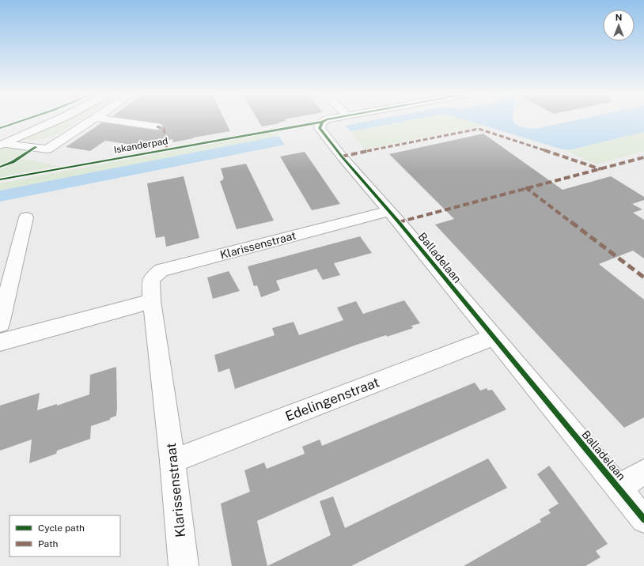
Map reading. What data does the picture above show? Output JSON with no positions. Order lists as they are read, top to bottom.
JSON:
{
  "streets": {
    "street": ["Klarissenstraat", "Balladelaan", "Edelingenstraat"],
    "cycle path": ["Iskanderpad"]
  },
  "crossings": [
    ["Klarissenstraat", "Balladelaan"],
    ["Klarissenstraat", "Edelingenstraat"],
    ["Balladelaan", "Edelingenstraat"]
  ],
  "legend": ["Cycle path", "Path"],
  "north": "top"
}
